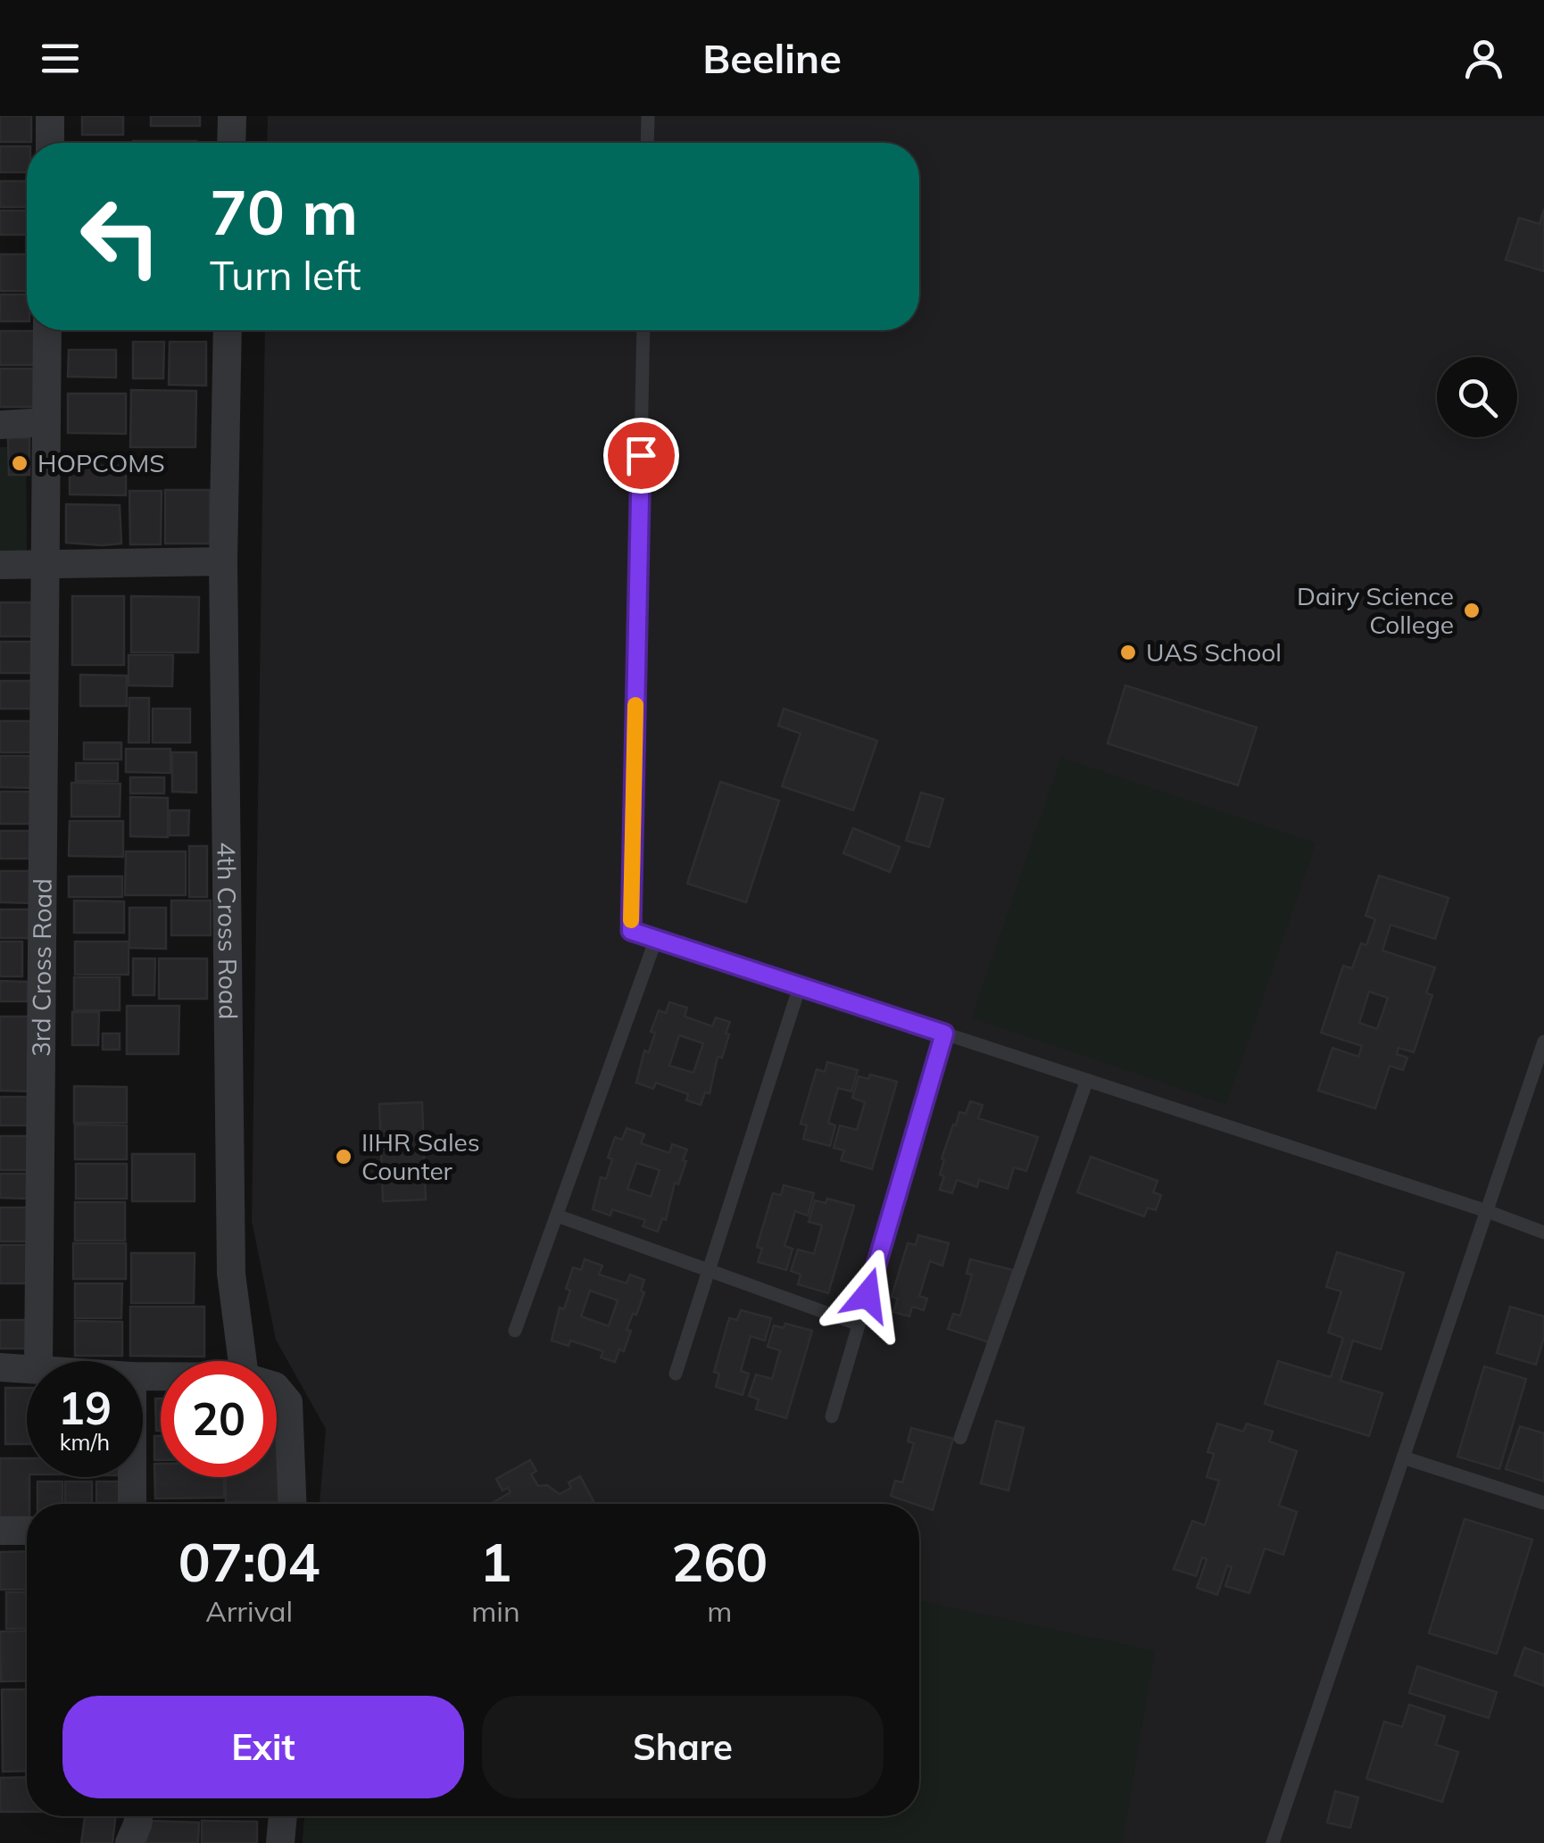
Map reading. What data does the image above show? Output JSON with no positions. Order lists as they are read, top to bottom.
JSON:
{
  "streets": {
    "street": ["4th Cross Road", "3rd Cross Road"]
  },
  "places": [
    "HOPCOMS",
    "Dairy Science College",
    "UAS School",
    "IIHR Sales Counter"
  ],
  "page": {
    "header": "Beeline",
    "turn": ["70 m", "Turn left"],
    "speed": "19 km/h",
    "limit": "20",
    "eta": [
      "07:04",
      "Arrival",
      "1",
      "min",
      "260",
      "m"
    ],
    "buttons": ["Exit", "Share"]
  }
}
